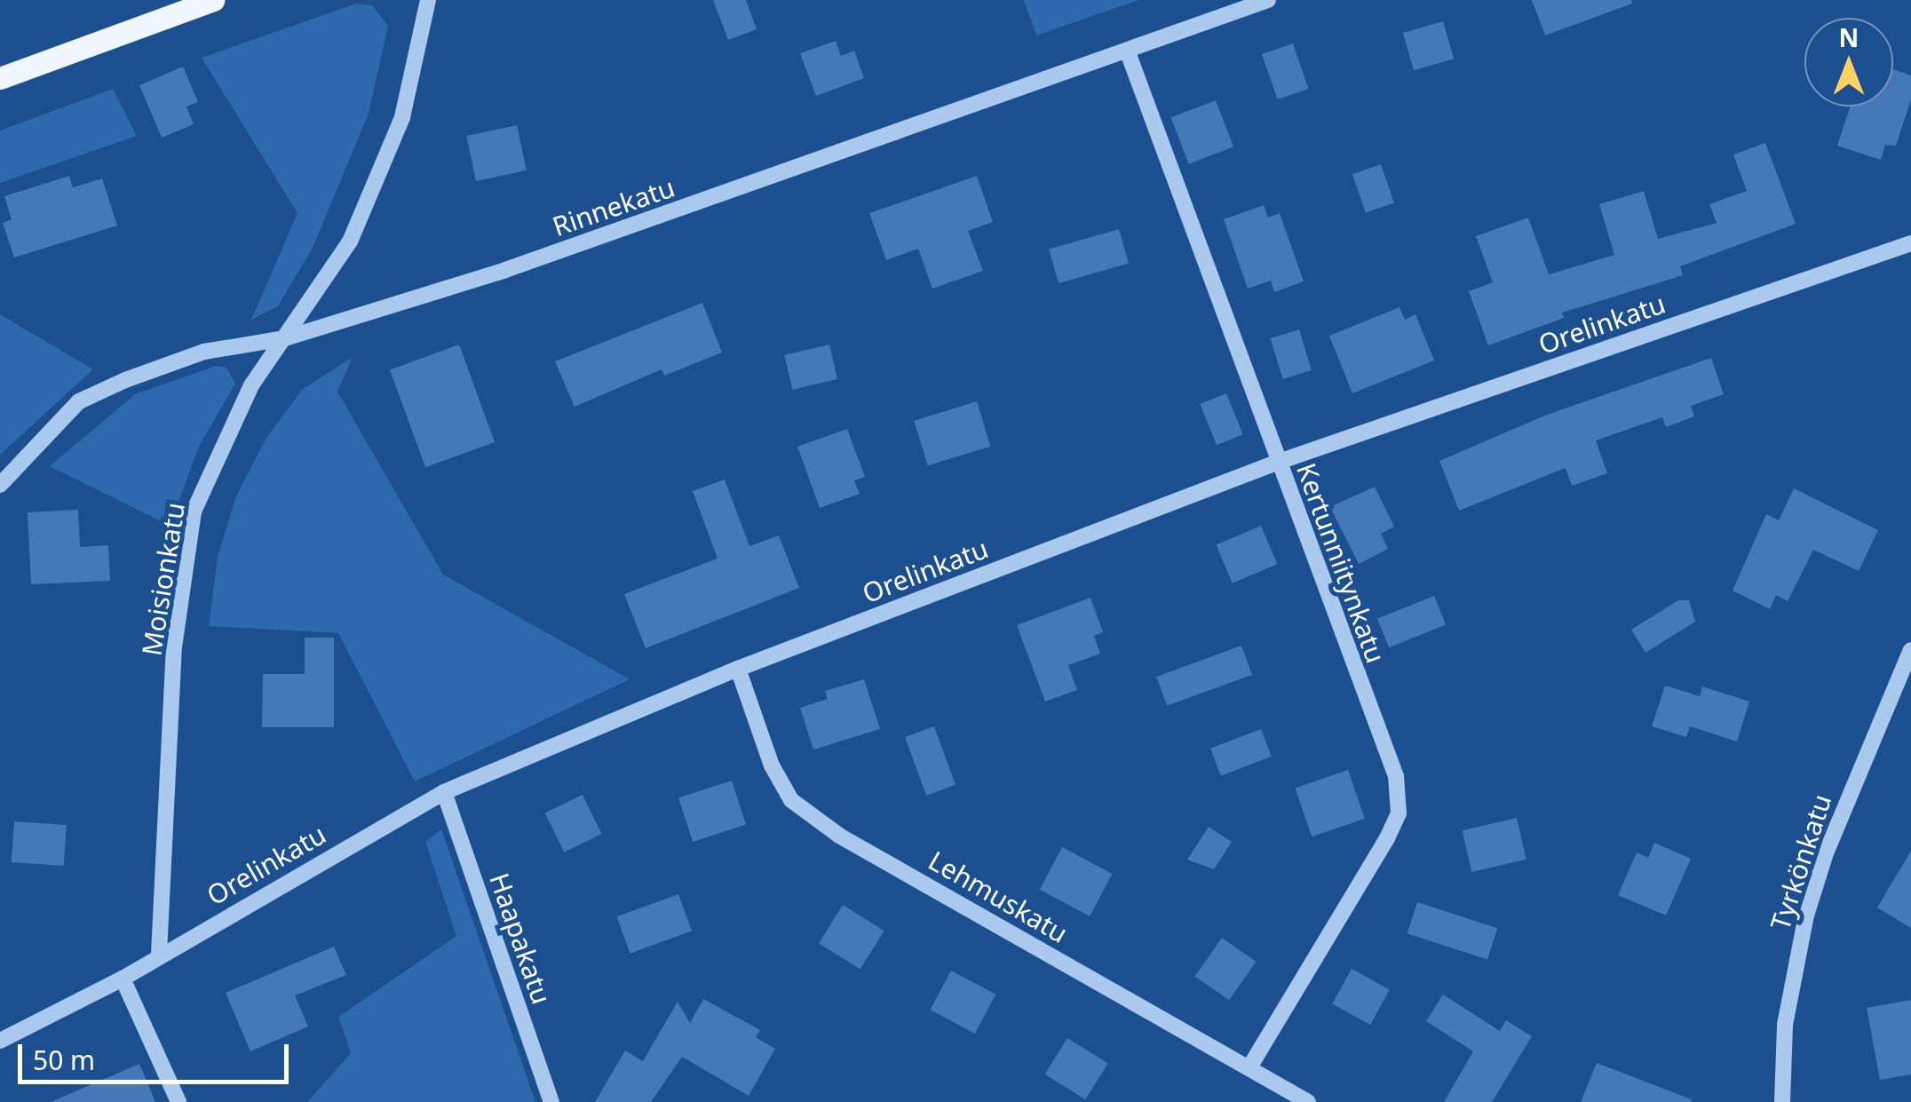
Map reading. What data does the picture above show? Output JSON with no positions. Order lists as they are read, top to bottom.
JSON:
{
  "streets": {
    "street": [
      "Rinnekatu",
      "Orelinkatu",
      "Kertunniitynkatu",
      "Moisionkatu",
      "Tyrkönkatu",
      "Lehmuskatu",
      "Haapakatu"
    ]
  },
  "crossings": [
    ["Rinnekatu", "Kertunniitynkatu"],
    ["Rinnekatu", "Moisionkatu"],
    ["Orelinkatu", "Kertunniitynkatu"],
    ["Orelinkatu", "Moisionkatu"],
    ["Orelinkatu", "Lehmuskatu"],
    ["Orelinkatu", "Haapakatu"],
    ["Kertunniitynkatu", "Lehmuskatu"]
  ],
  "scale_bar": "50 m",
  "north": "top"
}
